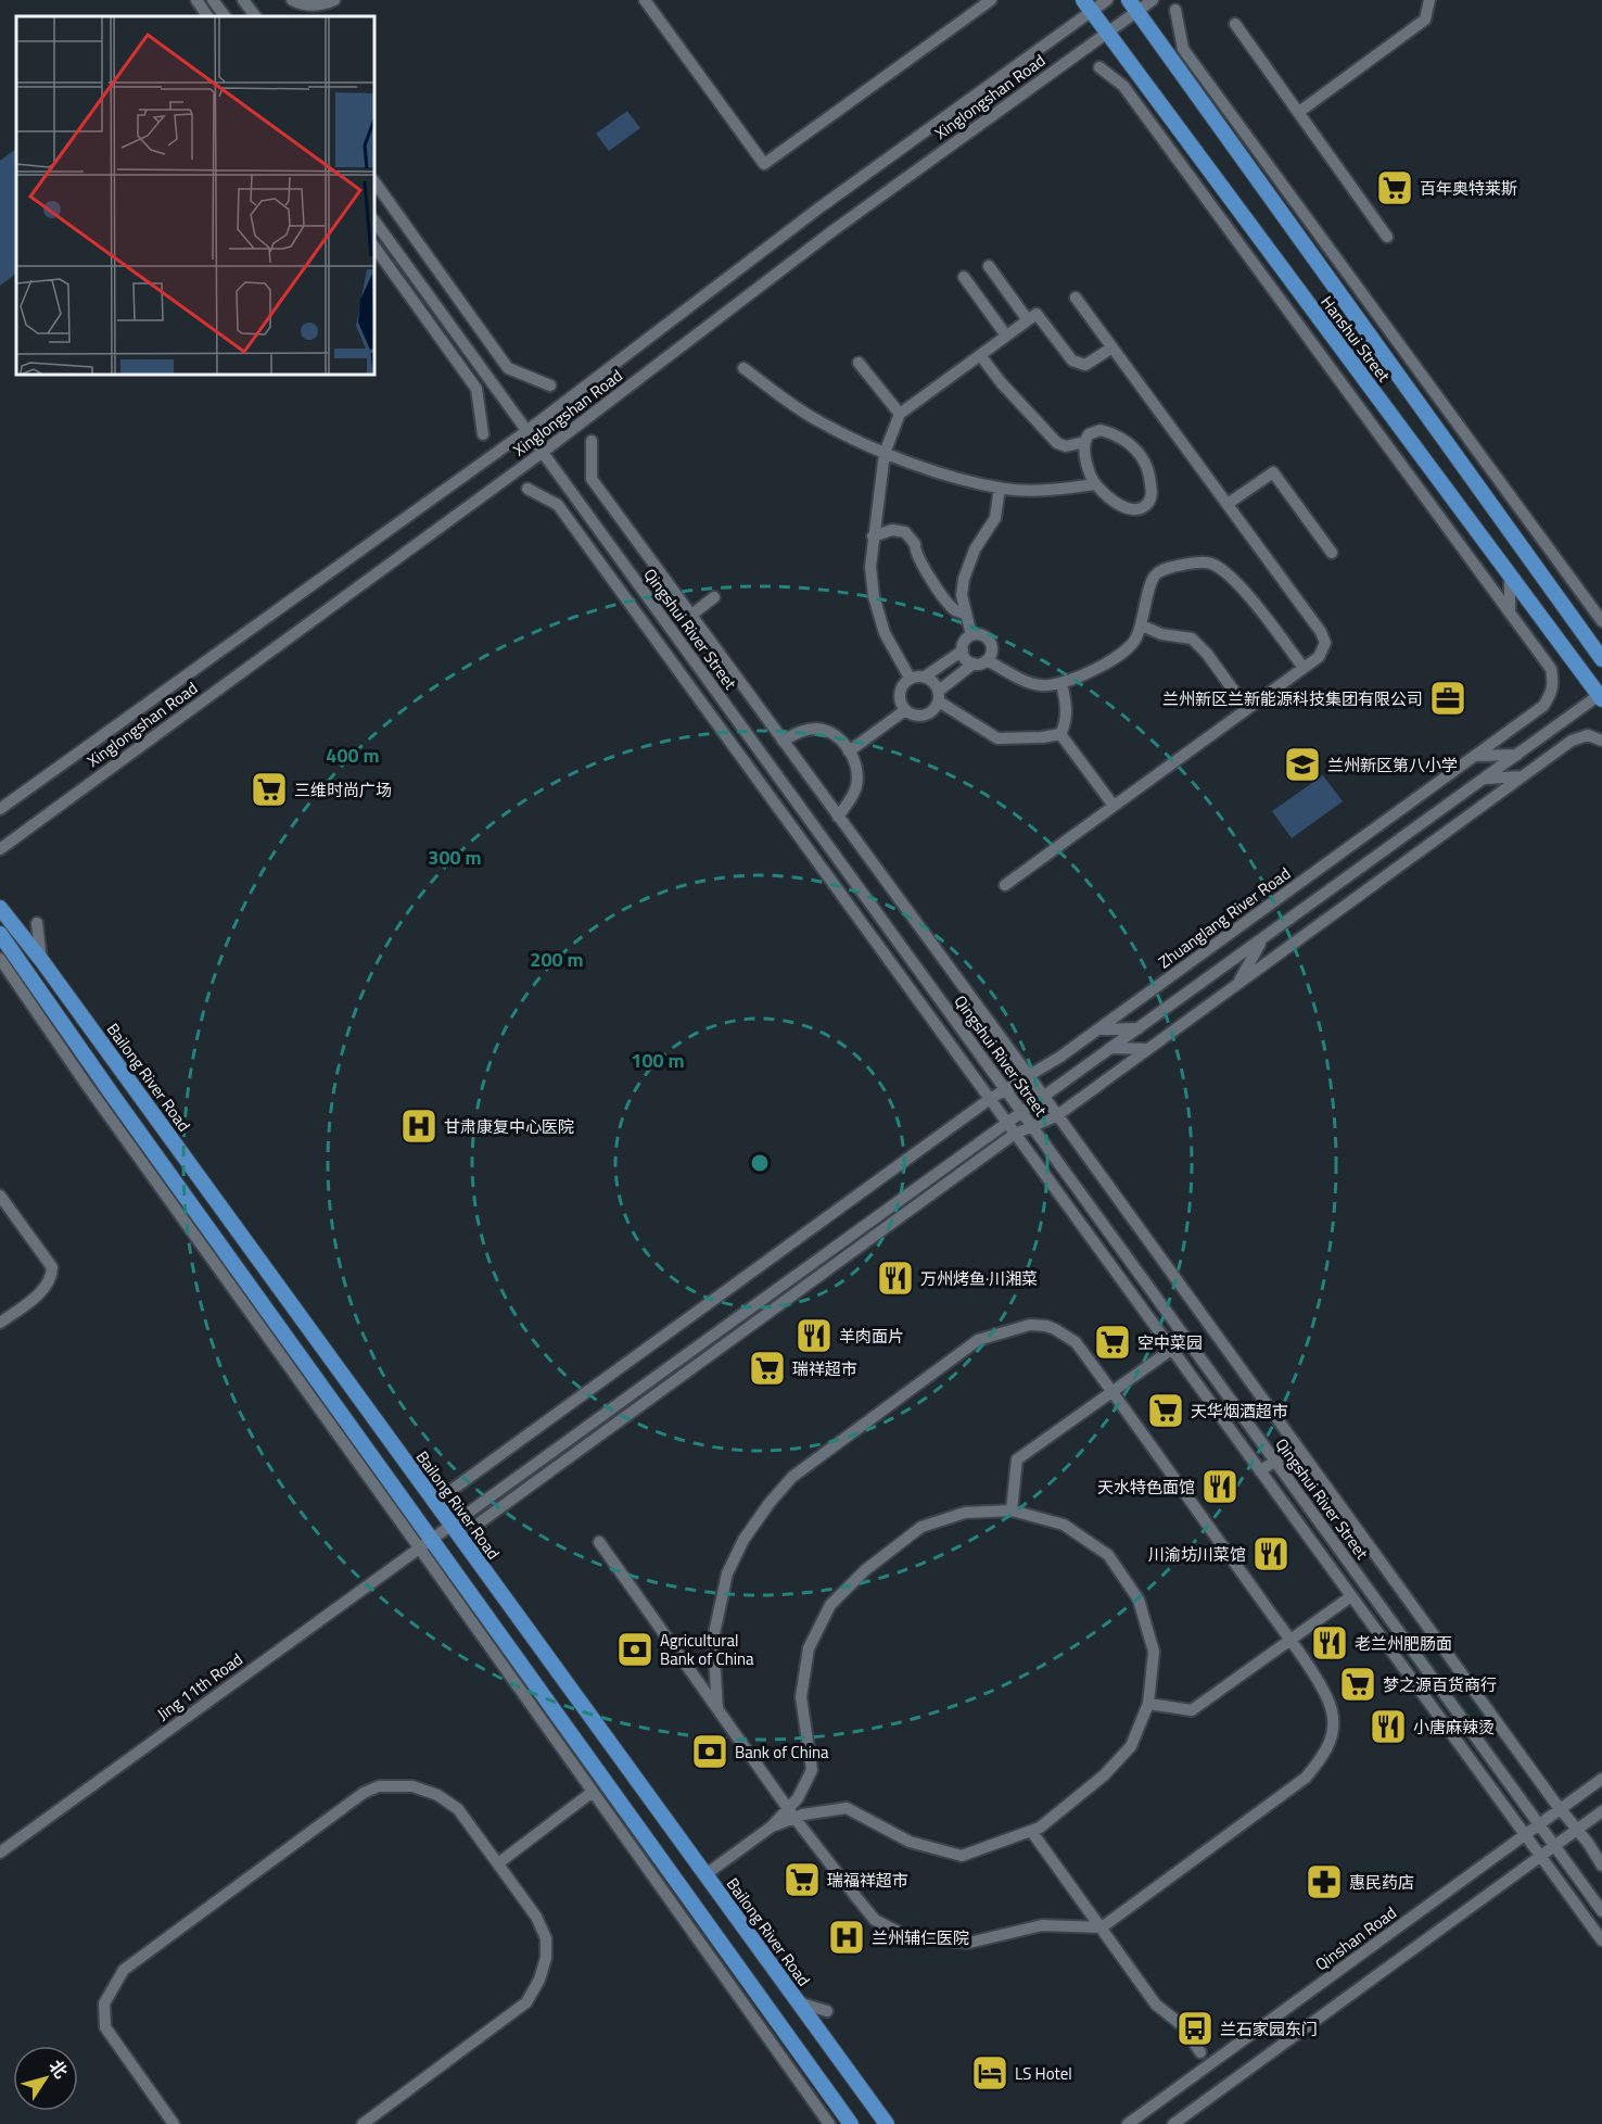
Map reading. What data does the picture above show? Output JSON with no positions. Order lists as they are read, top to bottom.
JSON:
{
  "streets": {
    "main road": ["Hanshui Street", "Bailong River Road"],
    "street": [
      "Xinglongshan Road",
      "Qingshui River Street",
      "Zhuanglang River Road",
      "Jing 11th Road",
      "Qinshan Road"
    ]
  },
  "crossings": [
    ["Xinglongshan Road", "Hanshui Street"],
    ["Xinglongshan Road", "Qingshui River Street"],
    ["Hanshui Street", "Jing 11th Road"],
    ["Qingshui River Street", "Zhuanglang River Road"],
    ["Qingshui River Street", "Jing 11th Road"],
    ["Qingshui River Street", "Qinshan Road"],
    ["Bailong River Road", "Jing 11th Road"]
  ],
  "places": {
    "supermarket": [
      "百年奥特莱斯",
      "三维时尚广场",
      "空中菜园",
      "瑞祥超市",
      "天华烟酒超市",
      "梦之源百货商行",
      "瑞福祥超市"
    ],
    "office": ["兰州新区兰新能源科技集团有限公司"],
    "school or university": ["兰州新区第八小学"],
    "hospital": ["甘肃康复中心医院", "兰州辅仁医院"],
    "restaurant": [
      "万州烤鱼·川湘菜",
      "羊肉面片",
      "天水特色面馆",
      "川渝坊川菜馆",
      "老兰州肥肠面",
      "小唐麻辣烫"
    ],
    "bank": ["Agricultural Bank of China", "Bank of China"],
    "pharmacy": ["惠民药店"],
    "bus stop": ["兰石家园东门"],
    "hotel": ["LS Hotel"]
  },
  "north": "top right",
  "rings": [
    "400 m",
    "300 m",
    "200 m",
    "100 m"
  ]
}
